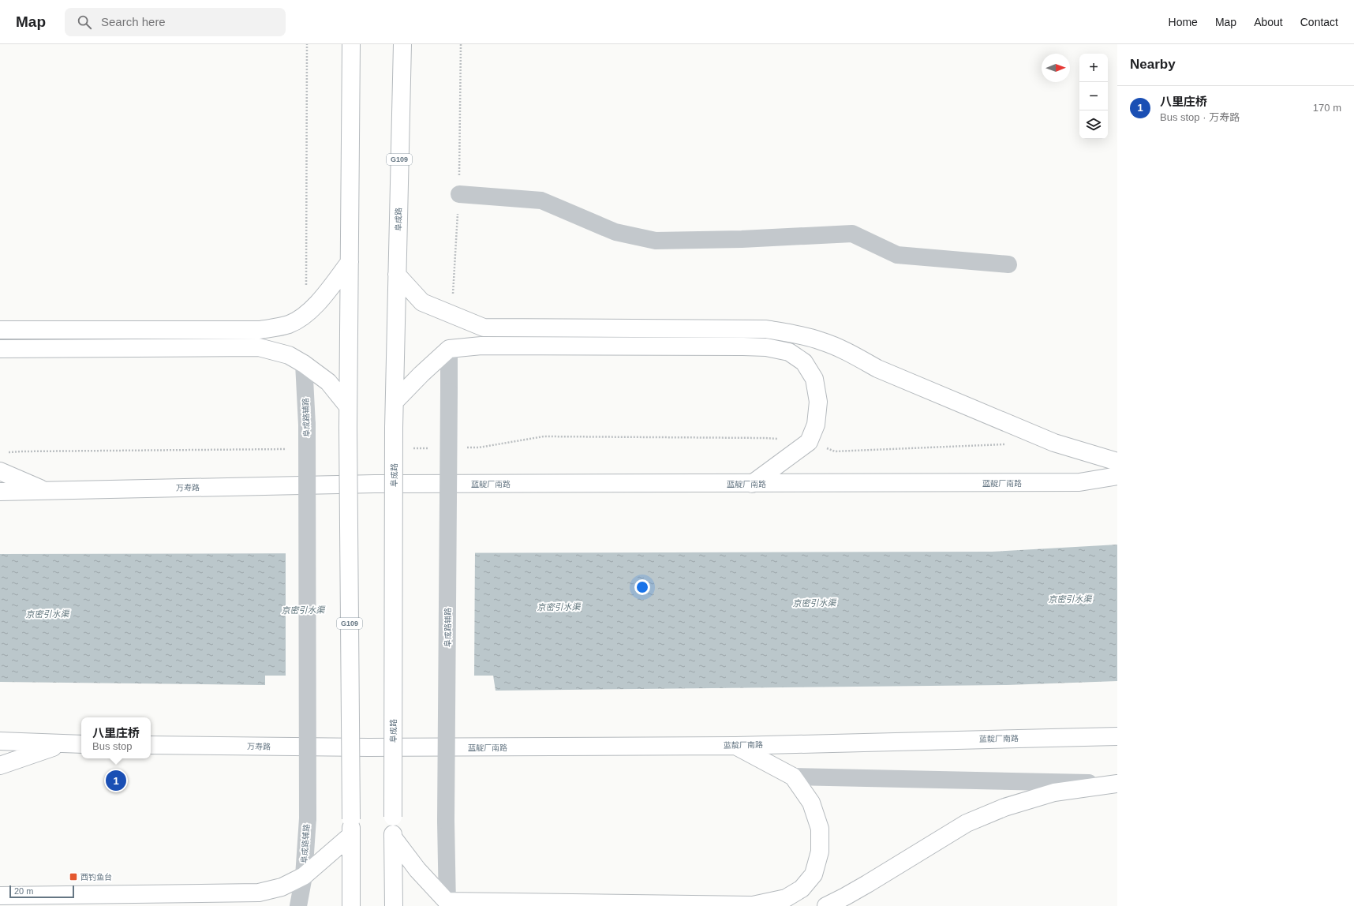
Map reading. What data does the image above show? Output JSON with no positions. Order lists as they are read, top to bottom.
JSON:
{
  "streets": {
    "highway": [
      "G109",
      "阜成路",
      "蓝靛厂南路",
      "万寿路"
    ],
    "street": ["阜成路辅路"]
  },
  "crossings": [
    ["蓝靛厂南路", "万寿路"]
  ],
  "water": ["京密引水渠"],
  "places": {
    "transit": ["西钓鱼台"]
  },
  "scale_bar": "20 m",
  "north": "right",
  "page": {
    "header": "Map",
    "search": "Search here",
    "nav": [
      "Home",
      "Map",
      "About",
      "Contact"
    ],
    "heading": "Nearby",
    "map_buttons": ["+", "−"],
    "list": [
      {
        "mark": "1",
        "name": "八里庄桥",
        "note": "Bus stop · 万寿路",
        "value": "170 m"
      }
    ],
    "popup": ["八里庄桥", "Bus stop"],
    "pins": "1",
    "scale": "20 m"
  }
}
